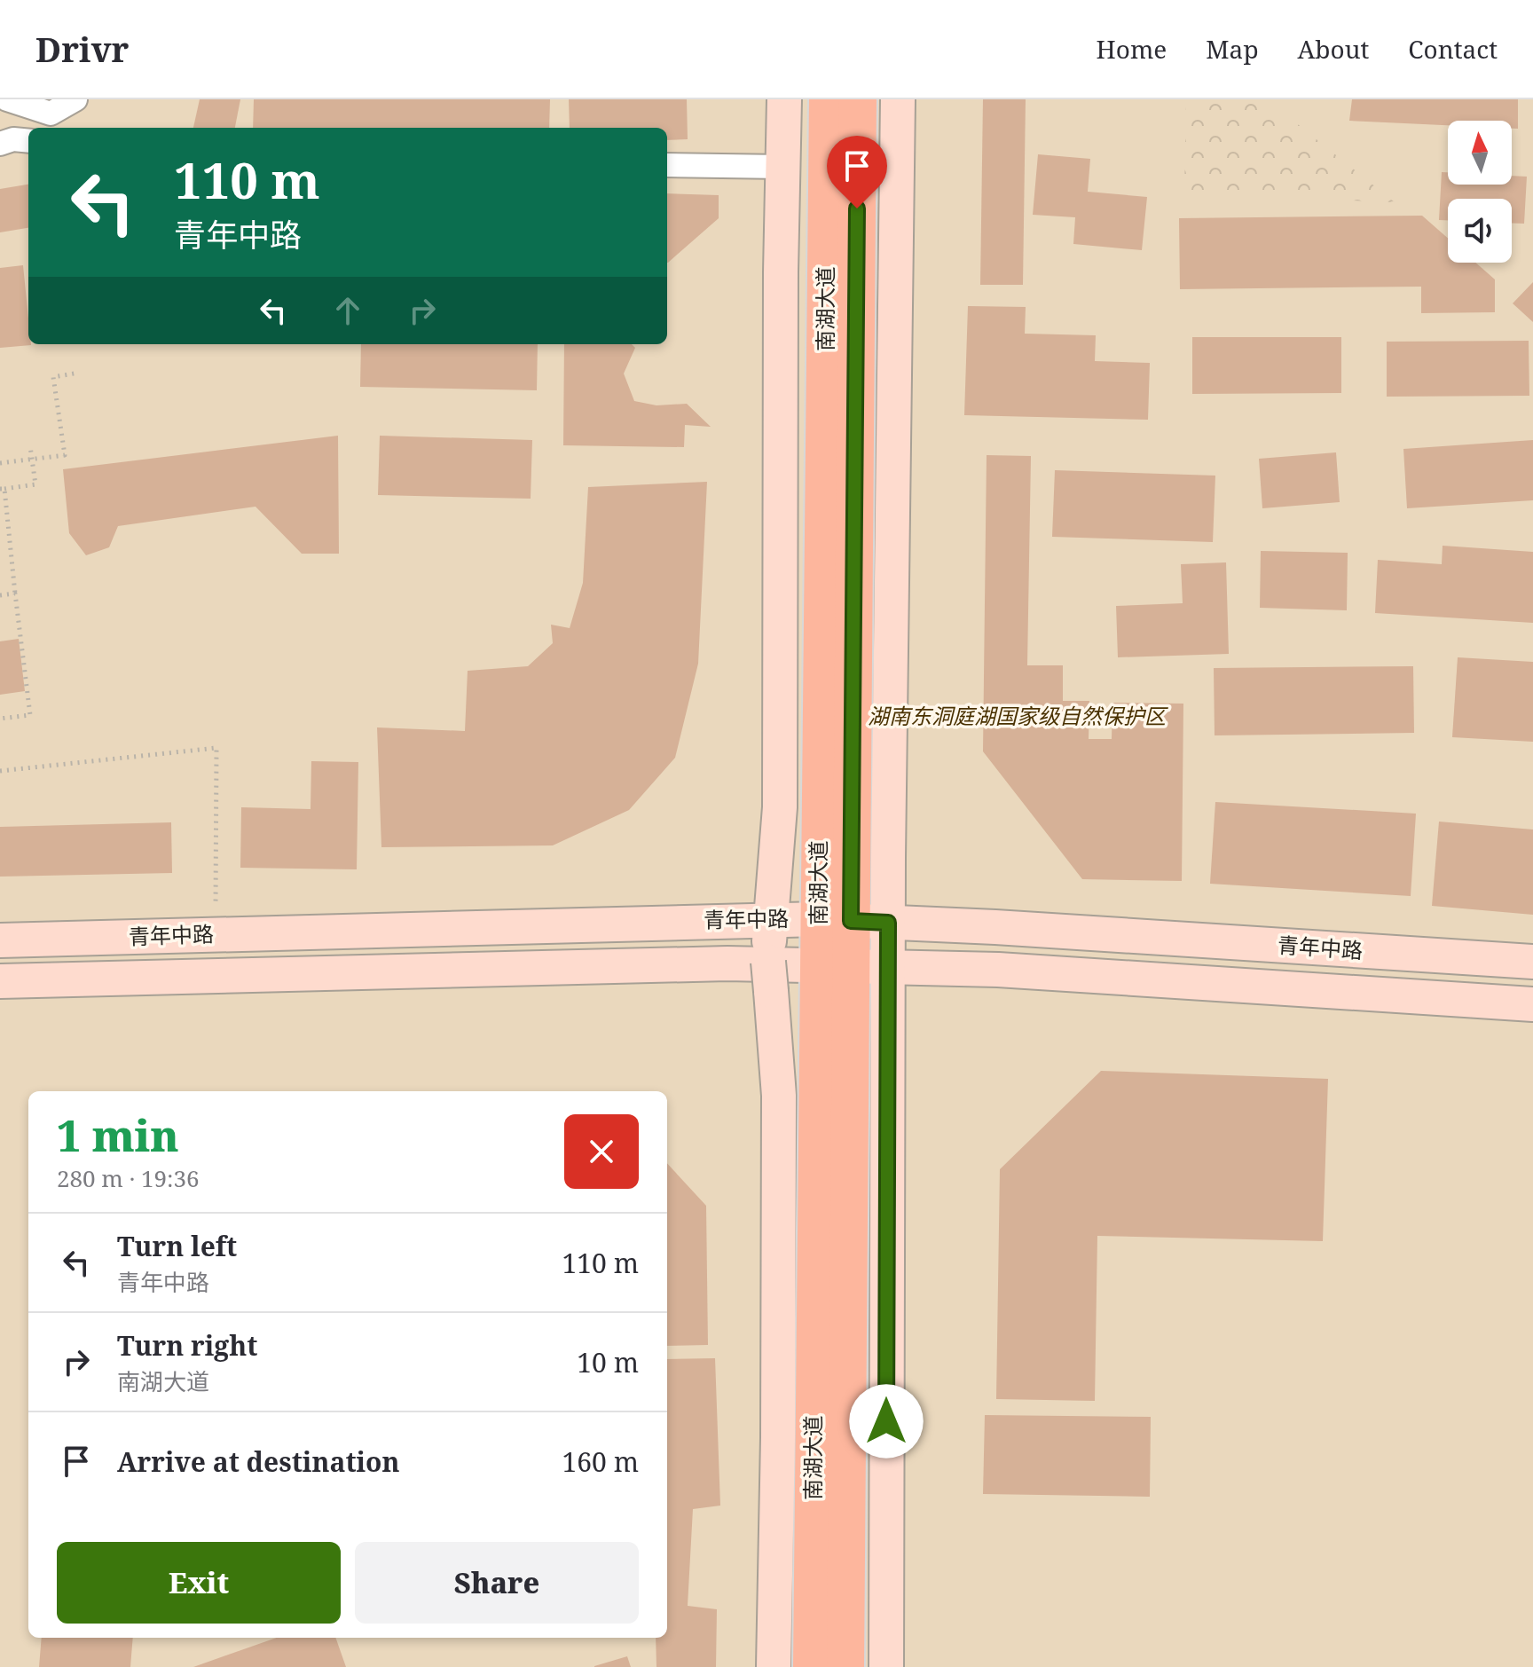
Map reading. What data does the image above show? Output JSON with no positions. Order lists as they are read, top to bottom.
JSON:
{
  "streets": {
    "main road": ["南湖大道", "青年中路"]
  },
  "crossings": [
    ["南湖大道", "青年中路"]
  ],
  "parks": ["湖南东洞庭湖国家级自然保护区"],
  "north": "top",
  "page": {
    "header": "Drivr",
    "nav": [
      "Home",
      "Map",
      "About",
      "Contact"
    ],
    "turn": ["110 m", "青年中路"],
    "heading": ["1 min", "280 m · 19:36"],
    "list": [
      {
        "name": "Turn left",
        "note": "青年中路",
        "value": "110 m"
      },
      {
        "name": "Turn right",
        "note": "南湖大道",
        "value": "10 m"
      },
      {
        "name": "Arrive at destination",
        "value": "160 m"
      }
    ],
    "buttons": ["Exit", "Share"]
  }
}
